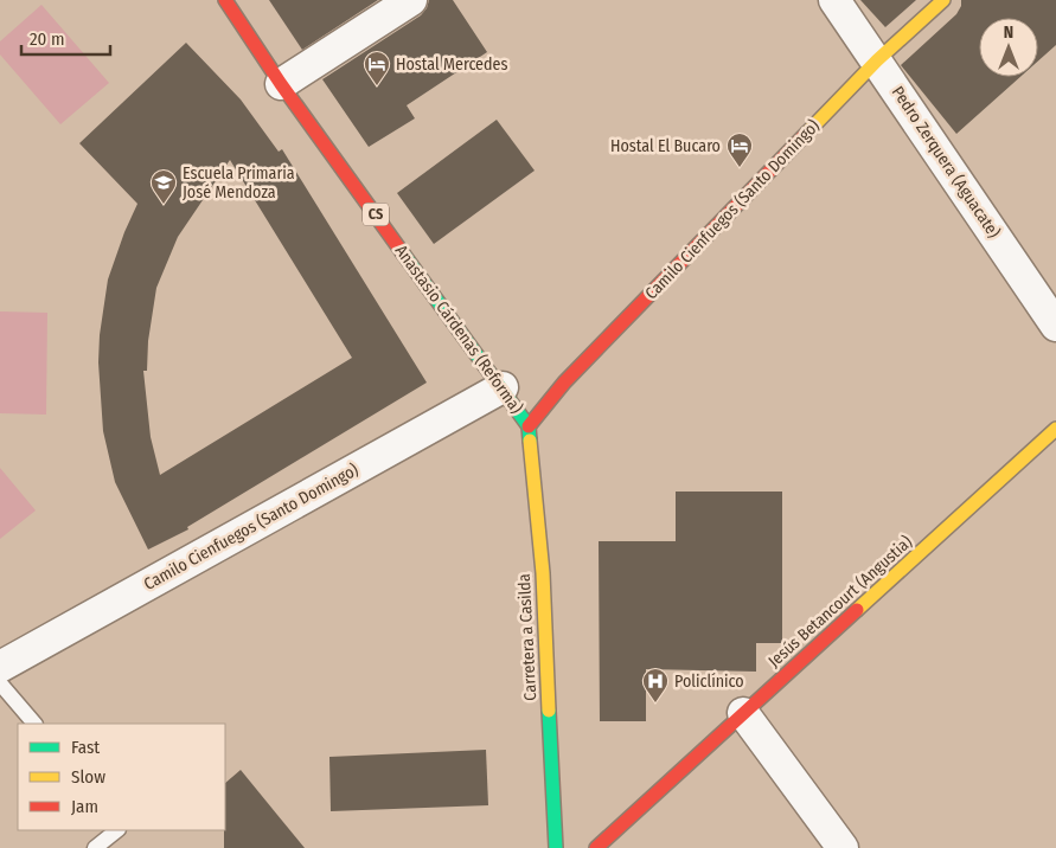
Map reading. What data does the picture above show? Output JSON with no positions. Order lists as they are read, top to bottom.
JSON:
{
  "streets": {
    "street": [
      "Pedro Zerquera (Aguacate)",
      "Camilo Cienfuegos (Santo Domingo)",
      "CS",
      "Anastasio Cárdenas (Reforma)",
      "Jesús Betancourt (Angustia)",
      "Carretera a Casilda"
    ]
  },
  "crossings": [
    ["Pedro Zerquera (Aguacate)", "Camilo Cienfuegos (Santo Domingo)"],
    ["Camilo Cienfuegos (Santo Domingo)", "Anastasio Cárdenas (Reforma)"],
    ["Camilo Cienfuegos (Santo Domingo)", "Carretera a Casilda"],
    ["Anastasio Cárdenas (Reforma)", "Carretera a Casilda"]
  ],
  "places": {
    "hotel": ["Hostal Mercedes", "Hostal El Bucaro"],
    "school or university": ["Escuela Primaria José Mendoza"],
    "hospital": ["Policlínico"]
  },
  "legend": ["Fast", "Slow", "Jam"],
  "scale_bar": "20 m",
  "north": "top"
}
